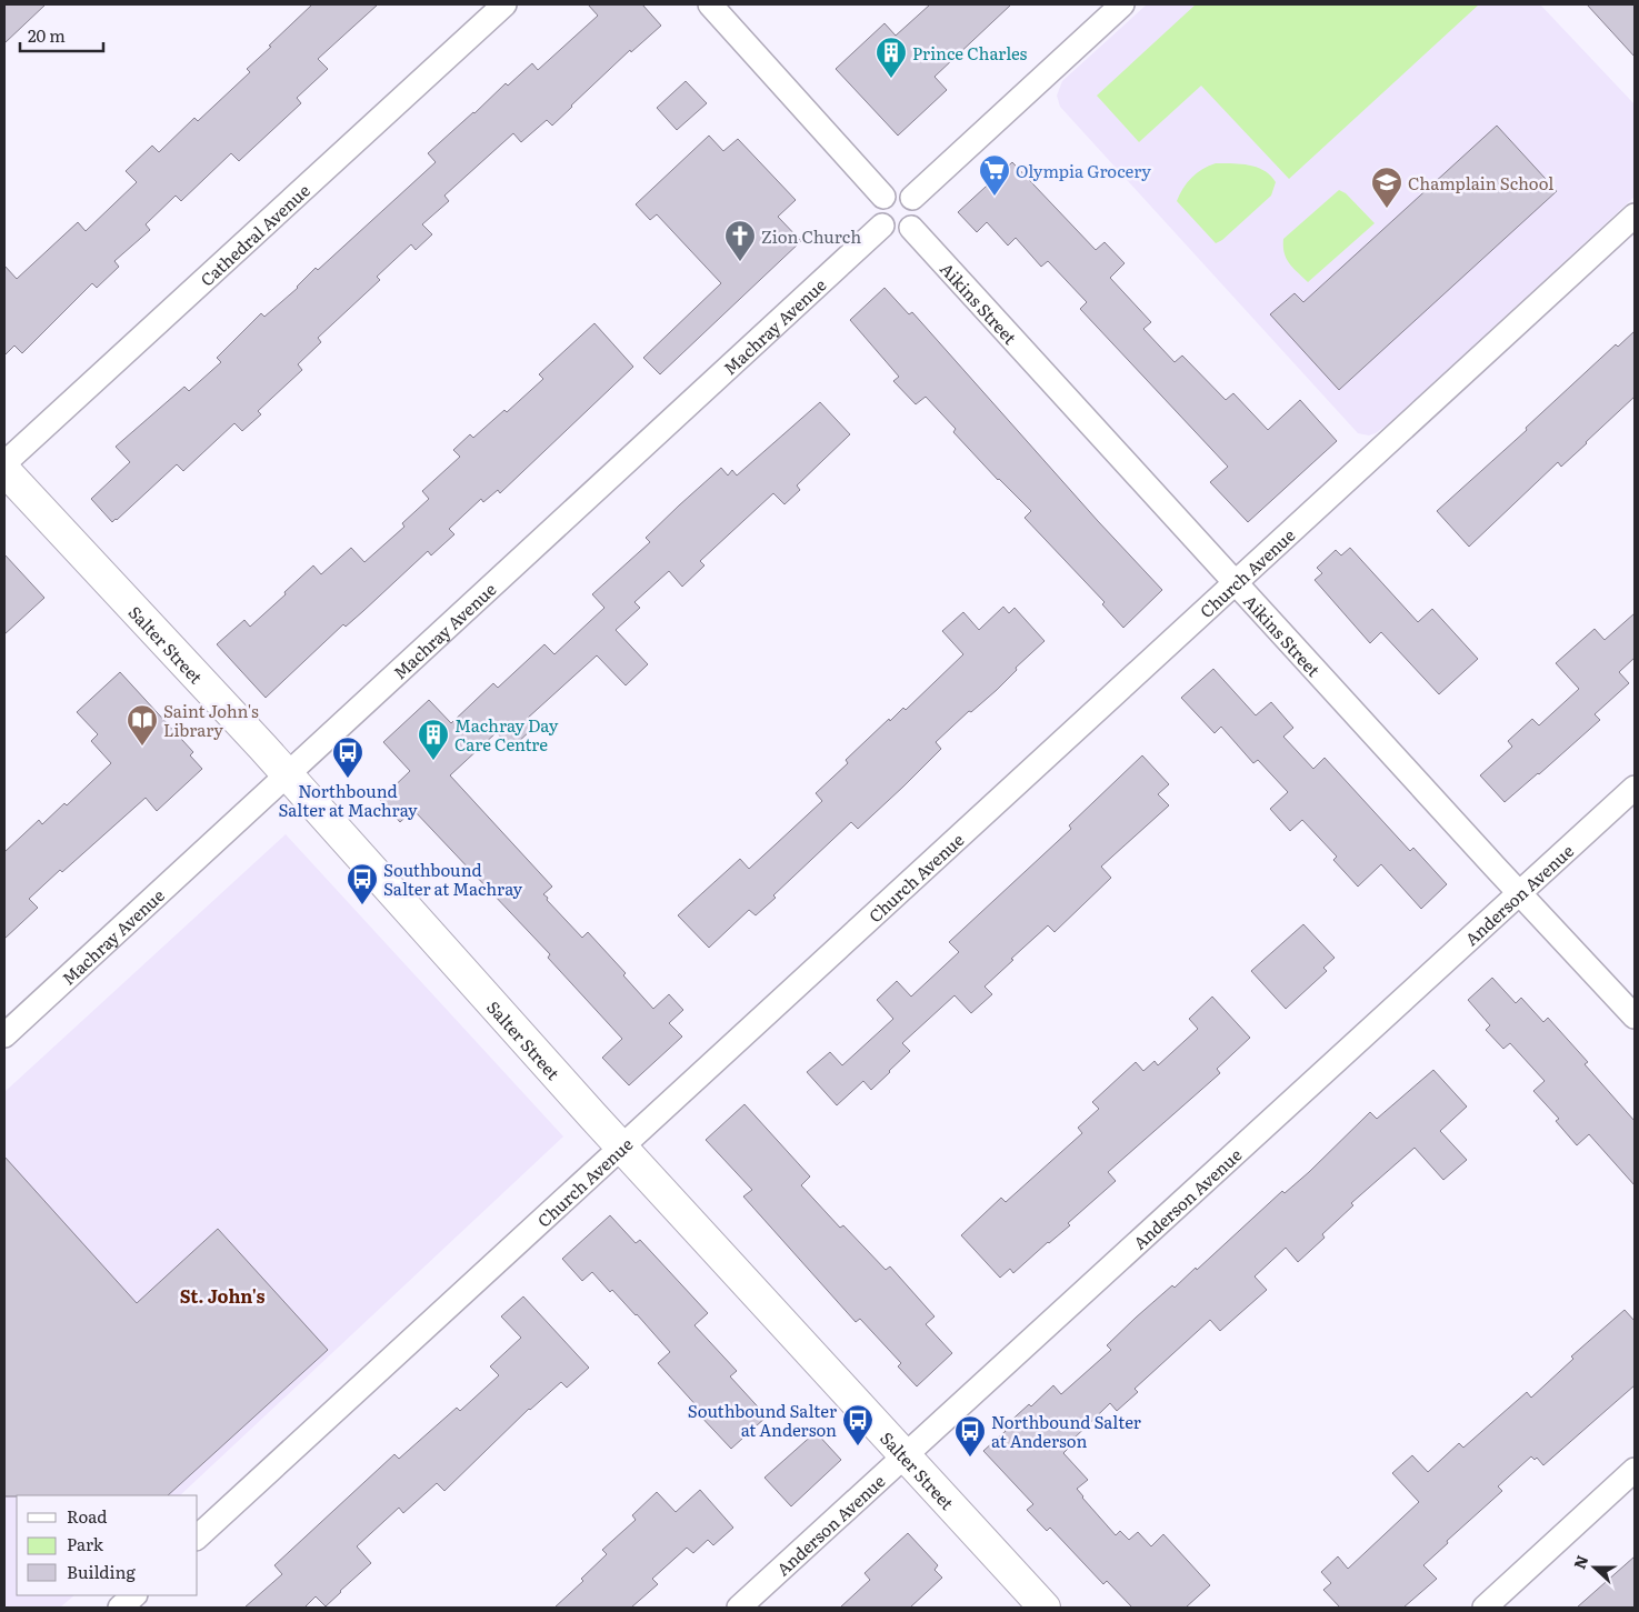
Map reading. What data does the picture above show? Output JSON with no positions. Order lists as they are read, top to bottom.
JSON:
{
  "streets": {
    "main road": ["Salter Street"],
    "street": [
      "Cathedral Avenue",
      "Aikins Street",
      "Machray Avenue",
      "Church Avenue",
      "Anderson Avenue"
    ]
  },
  "crossings": [
    ["Aikins Street", "Machray Avenue"],
    ["Aikins Street", "Church Avenue"],
    ["Aikins Street", "Anderson Avenue"],
    ["Machray Avenue", "Salter Street"],
    ["Church Avenue", "Salter Street"],
    ["Salter Street", "Anderson Avenue"]
  ],
  "districts": ["St. John's"],
  "places": {
    "building": ["Prince Charles", "Machray Day Care Centre"],
    "supermarket": ["Olympia Grocery"],
    "school or university": ["Champlain School"],
    "church": ["Zion Church"],
    "library": ["Saint John's Library"],
    "bus stop": [
      "Northbound Salter at Machray",
      "Southbound Salter at Machray",
      "Southbound Salter at Anderson",
      "Northbound Salter at Anderson"
    ]
  },
  "legend": ["Road", "Park", "Building"],
  "scale_bar": "20 m",
  "north": "left"
}
